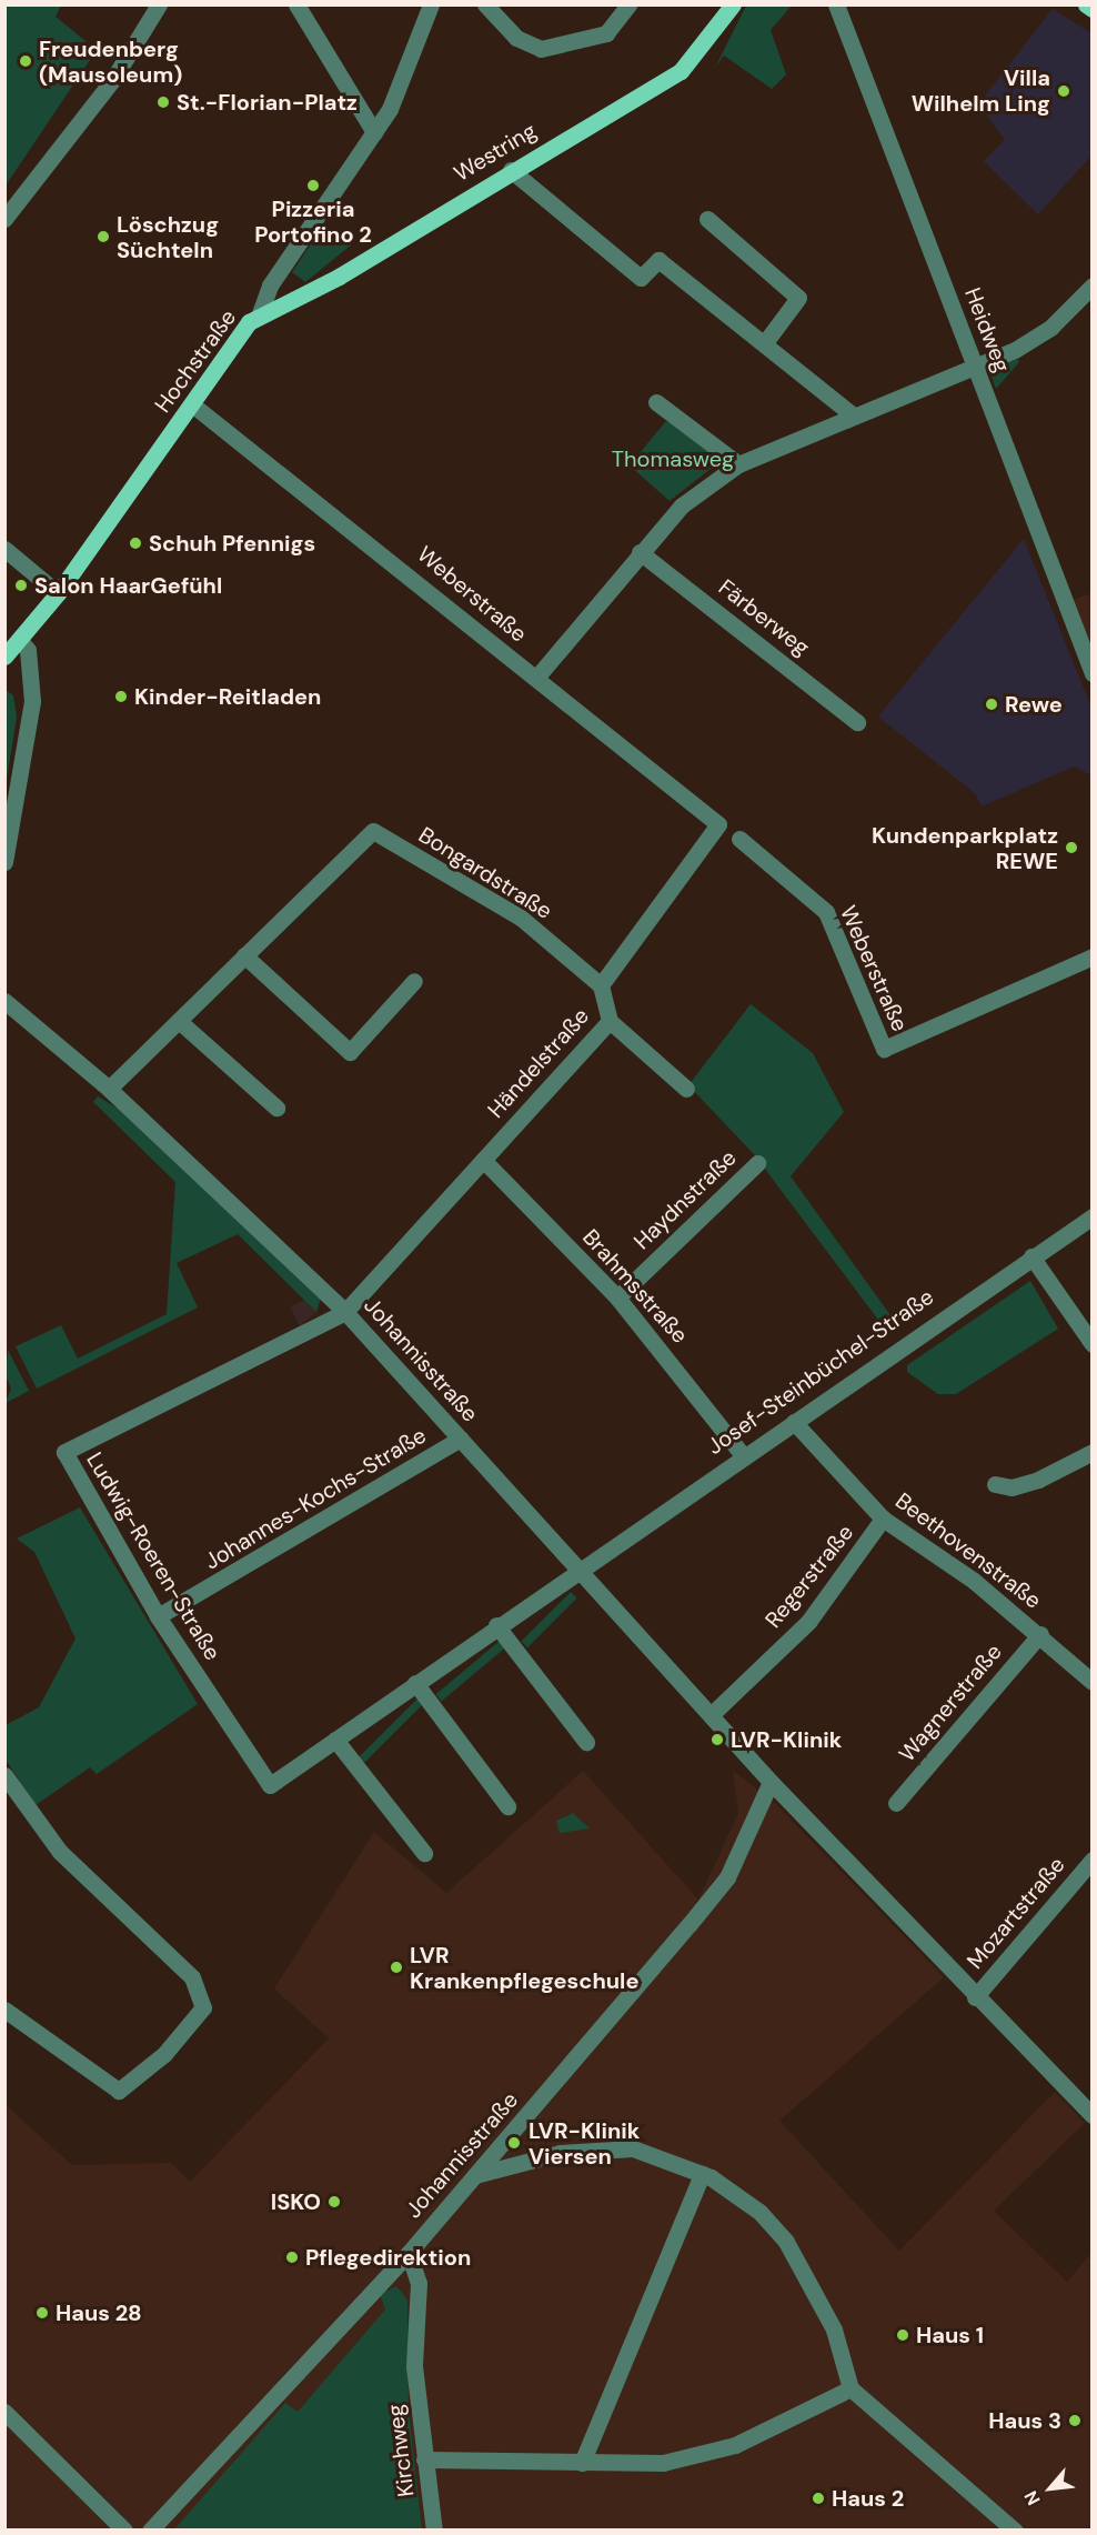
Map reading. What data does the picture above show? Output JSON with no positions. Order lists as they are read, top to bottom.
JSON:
{
  "streets": {
    "main road": ["Westring", "Hochstraße"],
    "street": [
      "Heidweg",
      "Weberstraße",
      "Färberweg",
      "Bongardstraße",
      "Händelstraße",
      "Haydnstraße",
      "Brahmsstraße",
      "Johannisstraße",
      "Josef-Steinbüchel-Straße",
      "Johannes-Kochs-Straße",
      "Beethovenstraße",
      "Ludwig-Roeren-Straße",
      "Regerstraße",
      "Wagnerstraße",
      "Mozartstraße",
      "Kirchweg"
    ]
  },
  "crossings": [
    ["Westring", "Hochstraße"],
    ["Hochstraße", "Weberstraße"],
    ["Weberstraße", "Händelstraße"],
    ["Bongardstraße", "Händelstraße"],
    ["Händelstraße", "Brahmsstraße"],
    ["Händelstraße", "Johannisstraße"],
    ["Händelstraße", "Ludwig-Roeren-Straße"],
    ["Haydnstraße", "Brahmsstraße"],
    ["Brahmsstraße", "Josef-Steinbüchel-Straße"],
    ["Johannisstraße", "Josef-Steinbüchel-Straße"],
    ["Johannisstraße", "Johannes-Kochs-Straße"],
    ["Johannisstraße", "Ludwig-Roeren-Straße"],
    ["Johannisstraße", "Regerstraße"],
    ["Johannisstraße", "Mozartstraße"],
    ["Johannisstraße", "Kirchweg"],
    ["Josef-Steinbüchel-Straße", "Beethovenstraße"],
    ["Josef-Steinbüchel-Straße", "Ludwig-Roeren-Straße"],
    ["Johannes-Kochs-Straße", "Ludwig-Roeren-Straße"],
    ["Beethovenstraße", "Regerstraße"],
    ["Beethovenstraße", "Wagnerstraße"]
  ],
  "parks": ["Thomasweg"],
  "places": [
    "Freudenberg (Mausoleum)",
    "Villa Wilhelm Ling",
    "St.-Florian-Platz",
    "Pizzeria Portofino 2",
    "Löschzug Süchteln",
    "Schuh Pfennigs",
    "Salon HaarGefühl",
    "Kinder-Reitladen",
    "Rewe",
    "Kundenparkplatz REWE",
    "LVR-Klinik",
    "LVR Krankenpflegeschule",
    "LVR-Klinik Viersen",
    "ISKO",
    "Pflegedirektion",
    "Haus 28",
    "Haus 1",
    "Haus 3",
    "Haus 2"
  ],
  "north": "bottom left"
}
